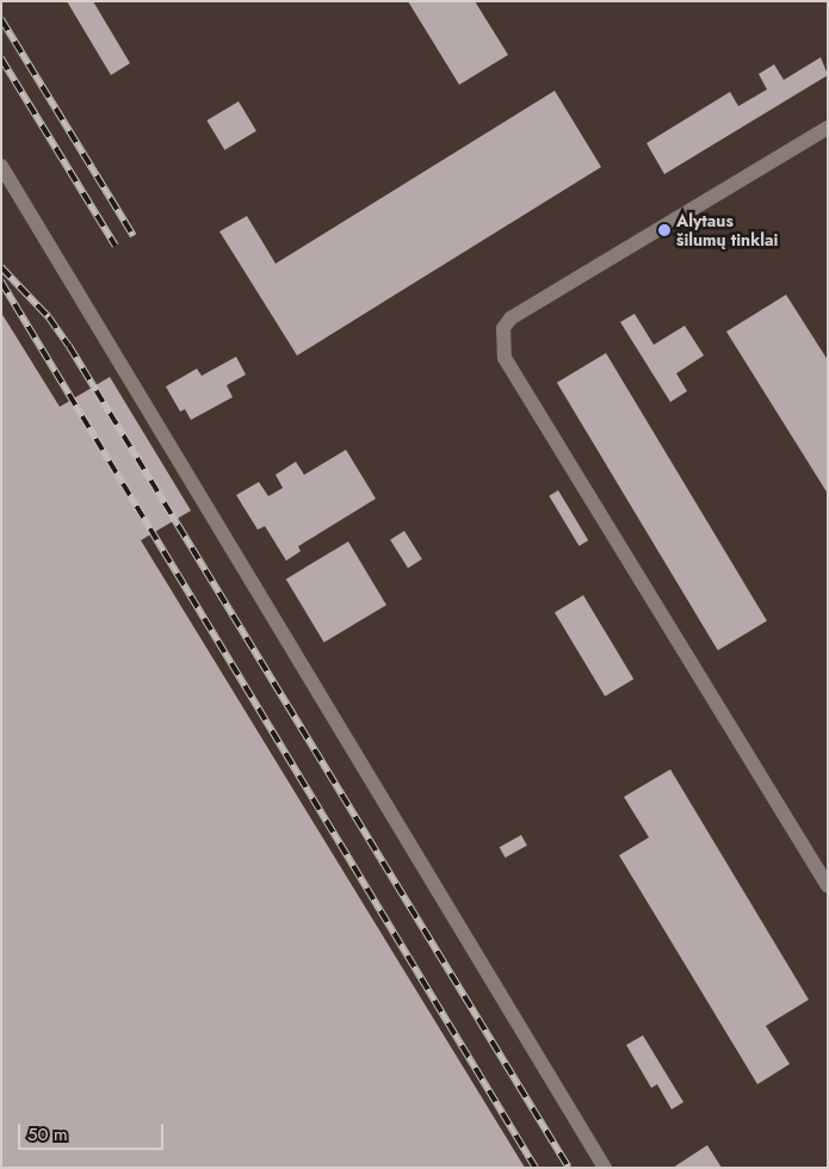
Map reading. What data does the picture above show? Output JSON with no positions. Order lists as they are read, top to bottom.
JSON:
{
  "places": ["Alytaus šilumų tinklai"],
  "scale_bar": "50 m"
}
